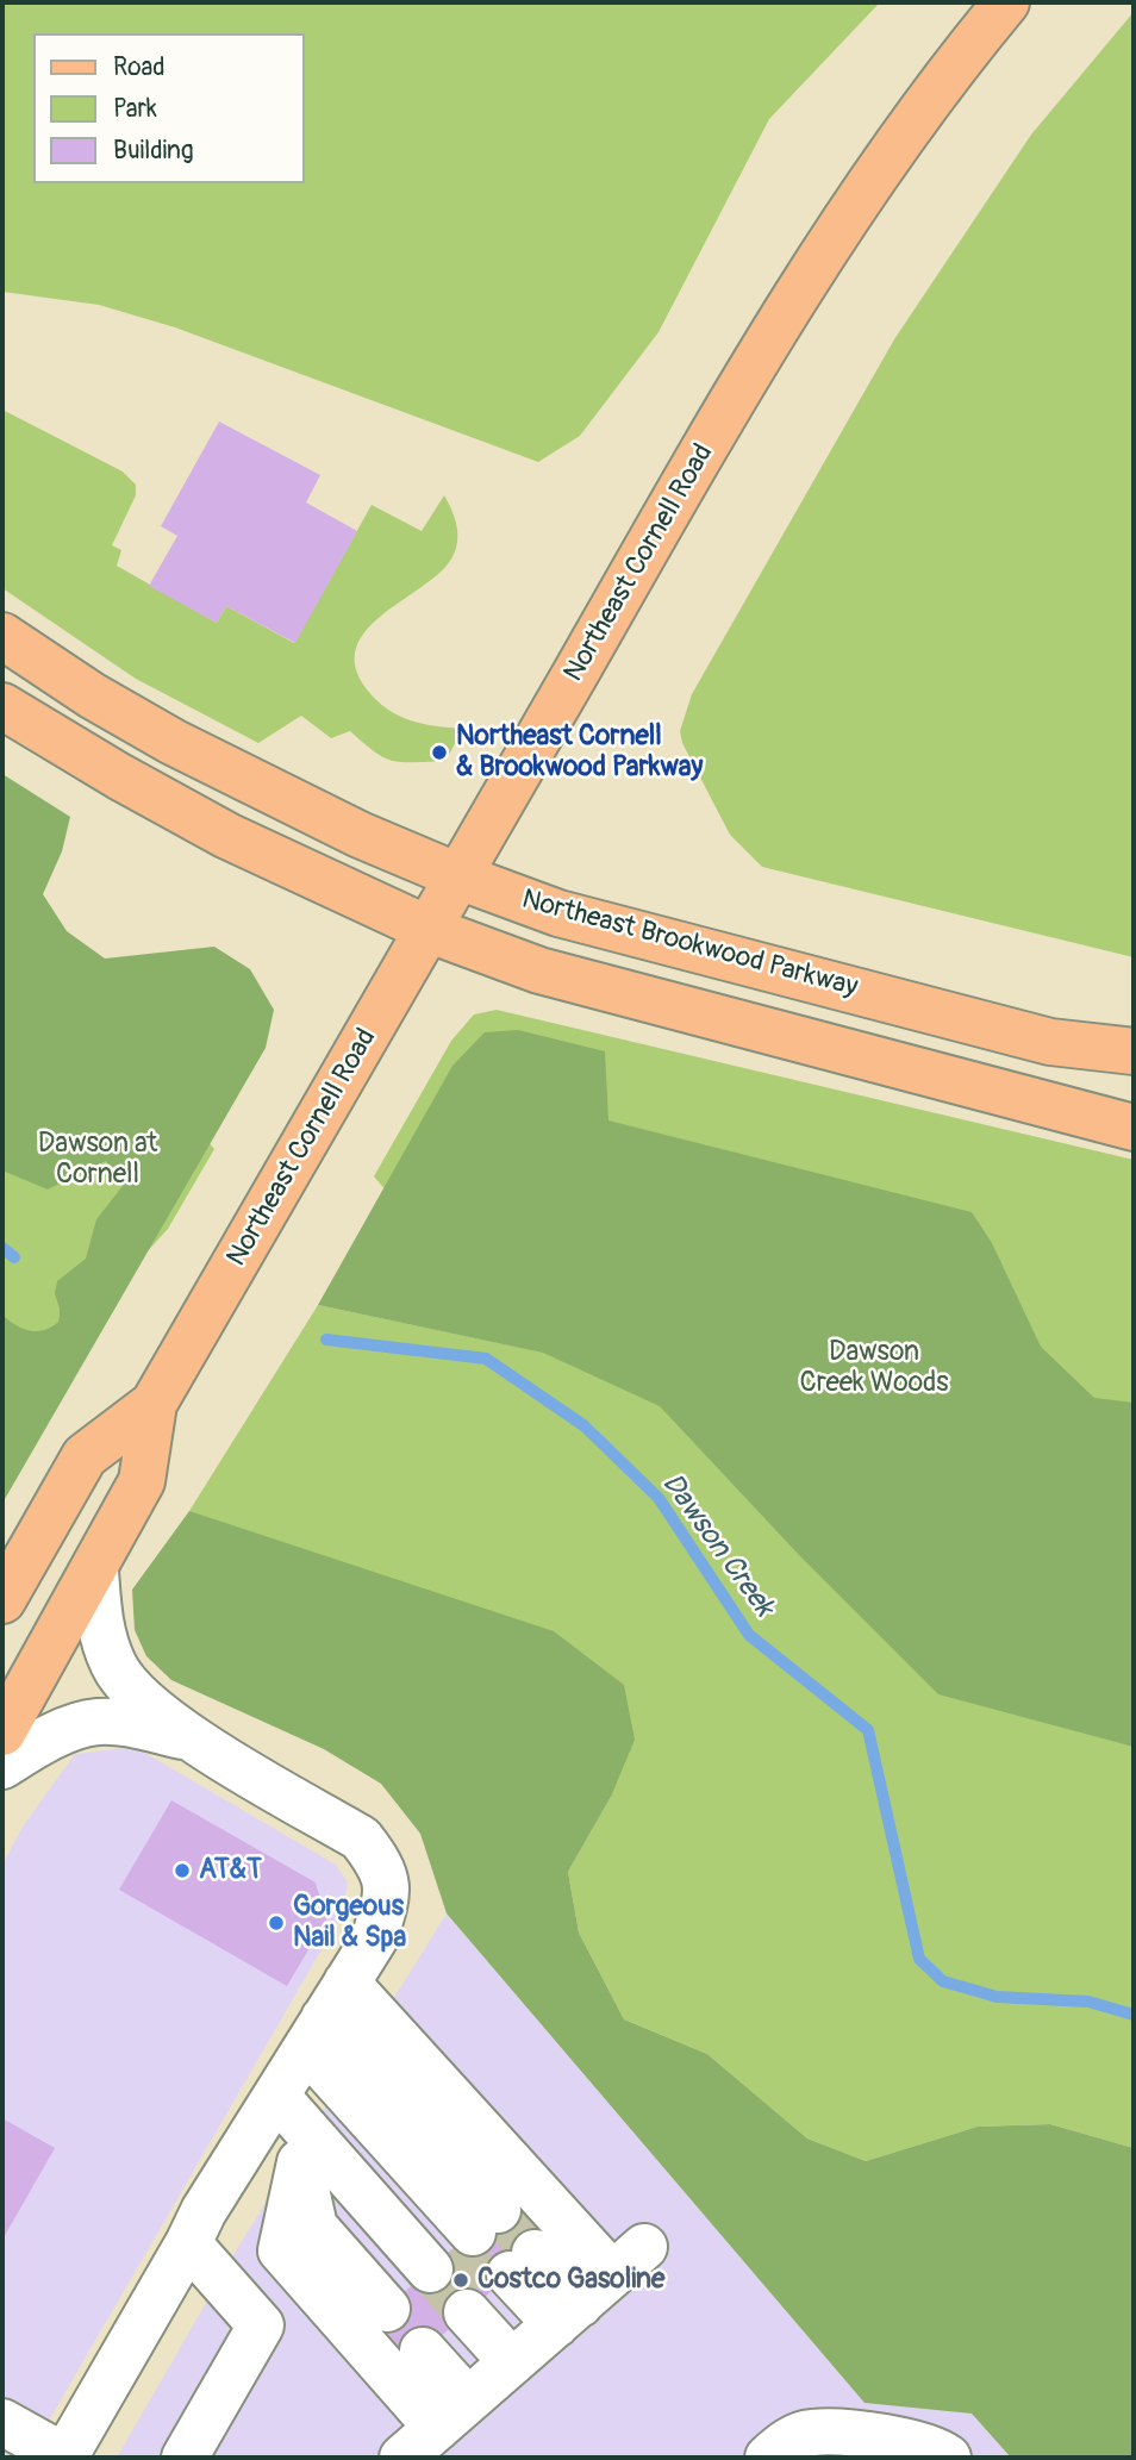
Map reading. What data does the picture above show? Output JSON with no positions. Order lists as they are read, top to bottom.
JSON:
{
  "streets": {
    "main road": ["Northeast Cornell Road", "Northeast Brookwood Parkway"]
  },
  "crossings": [
    ["Northeast Cornell Road", "Northeast Brookwood Parkway"]
  ],
  "water": ["Dawson Creek"],
  "parks": ["Dawson at Cornell", "Dawson Creek Woods"],
  "places": [
    "Northeast Cornell & Brookwood Parkway",
    "AT&T",
    "Gorgeous Nail & Spa",
    "Costco Gasoline"
  ],
  "legend": ["Road", "Park", "Building"]
}
